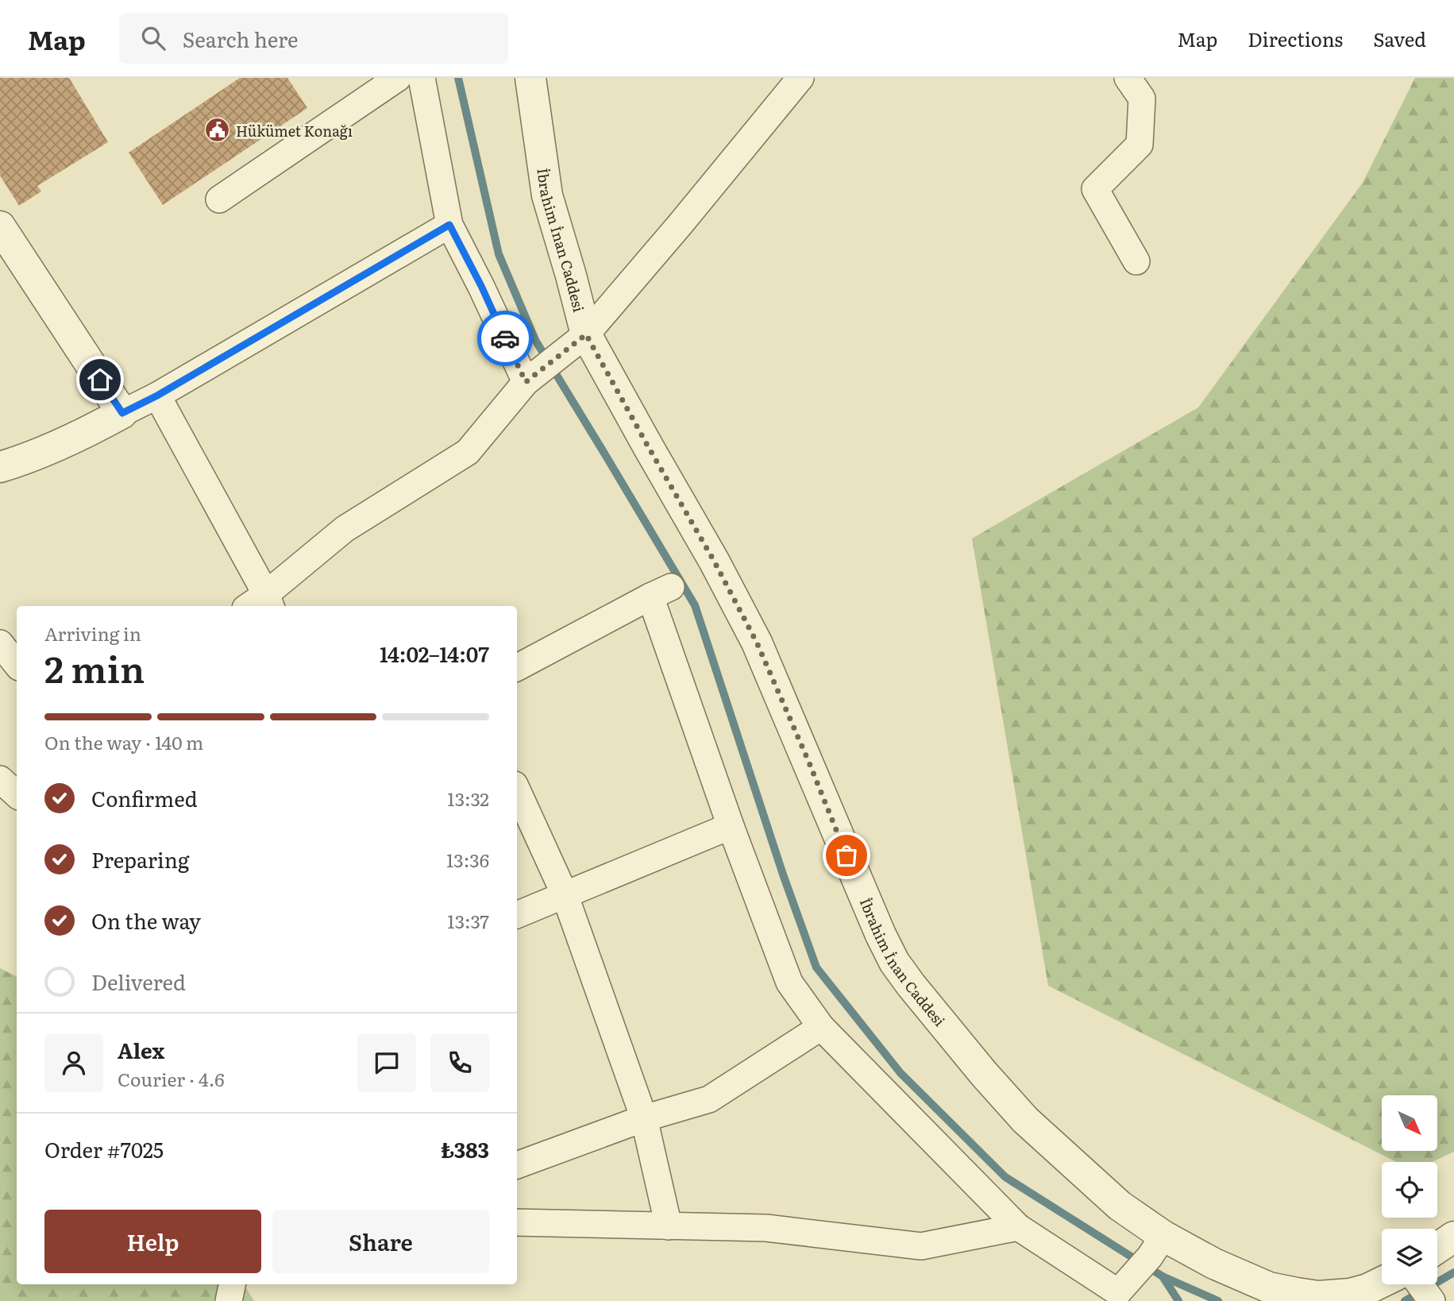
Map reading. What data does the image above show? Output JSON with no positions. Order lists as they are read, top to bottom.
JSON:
{
  "streets": {
    "street": ["İbrahim İnan Caddesi"]
  },
  "places": {
    "public building": ["Hükümet Konağı"]
  },
  "north": "bottom right",
  "page": {
    "header": "Map",
    "search": "Search here",
    "nav": ["Map", "Directions", "Saved"],
    "heading": ["2 min", "Arriving in", "14:02–14:07"],
    "panel": [
      "Alex",
      "Courier · 4.6",
      "Order #7025",
      "₺383"
    ],
    "bar": "On the way · 140 m",
    "list": [
      ["Confirmed", "13:32"],
      ["Preparing", "13:36"],
      ["On the way", "13:37"],
      "Delivered"
    ],
    "buttons": ["Help", "Share"]
  }
}
